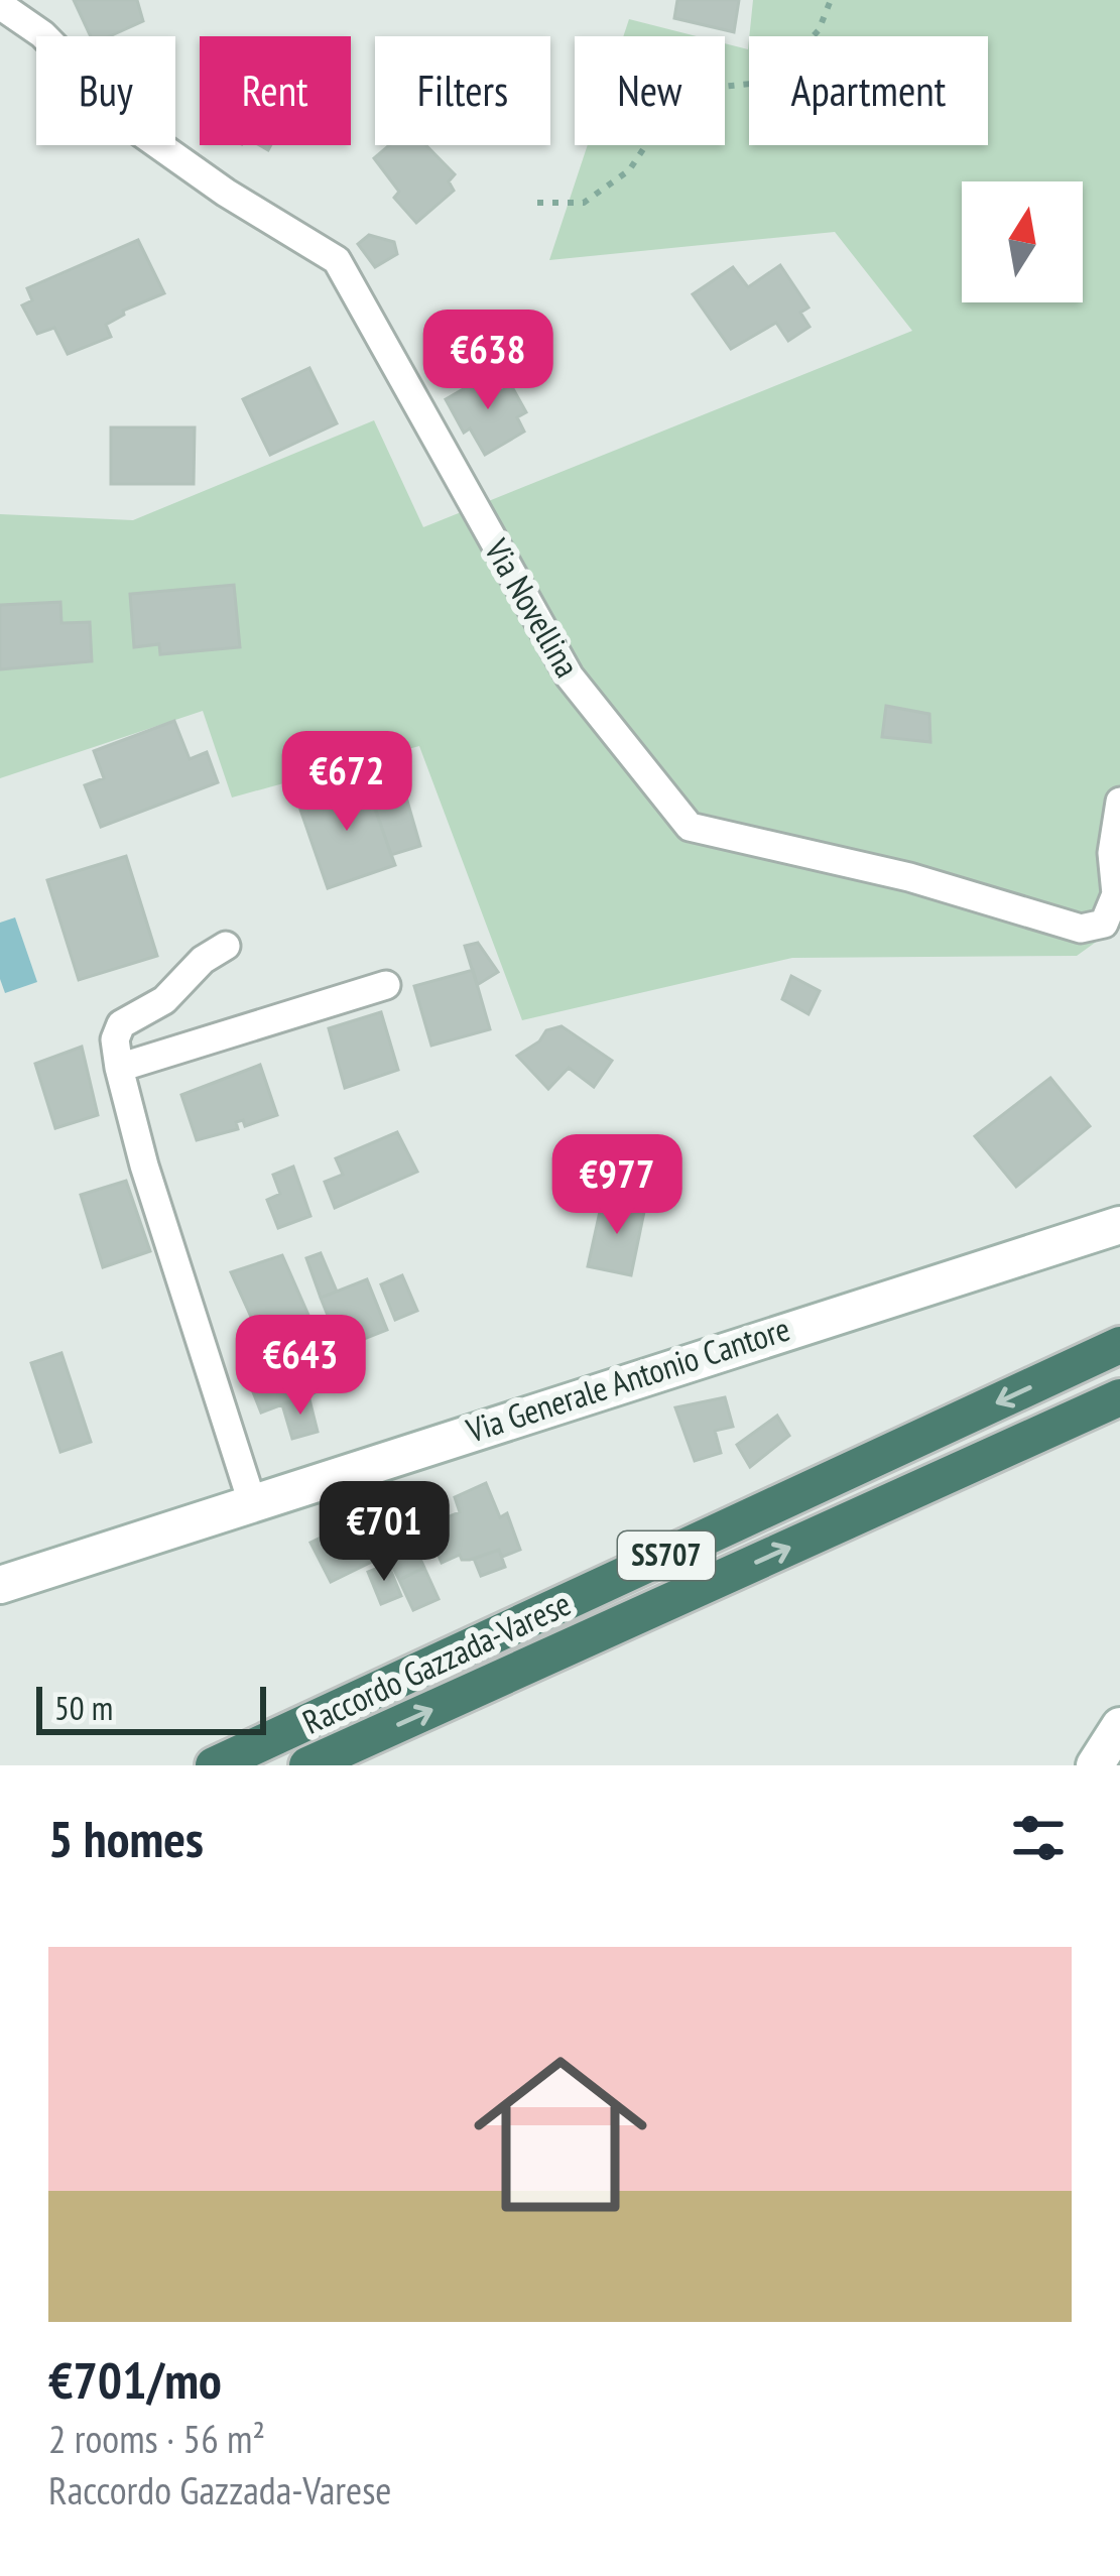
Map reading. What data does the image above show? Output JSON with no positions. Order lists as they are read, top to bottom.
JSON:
{
  "streets": {
    "highway": ["SS707", "Raccordo Gazzada-Varese"],
    "main road": ["Via Generale Antonio Cantore"],
    "street": ["Via Novellina"]
  },
  "scale_bar": "50 m",
  "north": "top",
  "page": {
    "chip": [
      "Buy",
      "Rent",
      "Filters",
      "New",
      "Apartment"
    ],
    "price": [
      "€638",
      "€672",
      "€977",
      "€643",
      "€701"
    ],
    "scale": "50 m",
    "heading": "5 homes",
    "list": [
      {
        "name": "€701/mo",
        "note": "2 rooms · 56 m² · Raccordo Gazzada-Varese"
      }
    ]
  }
}
